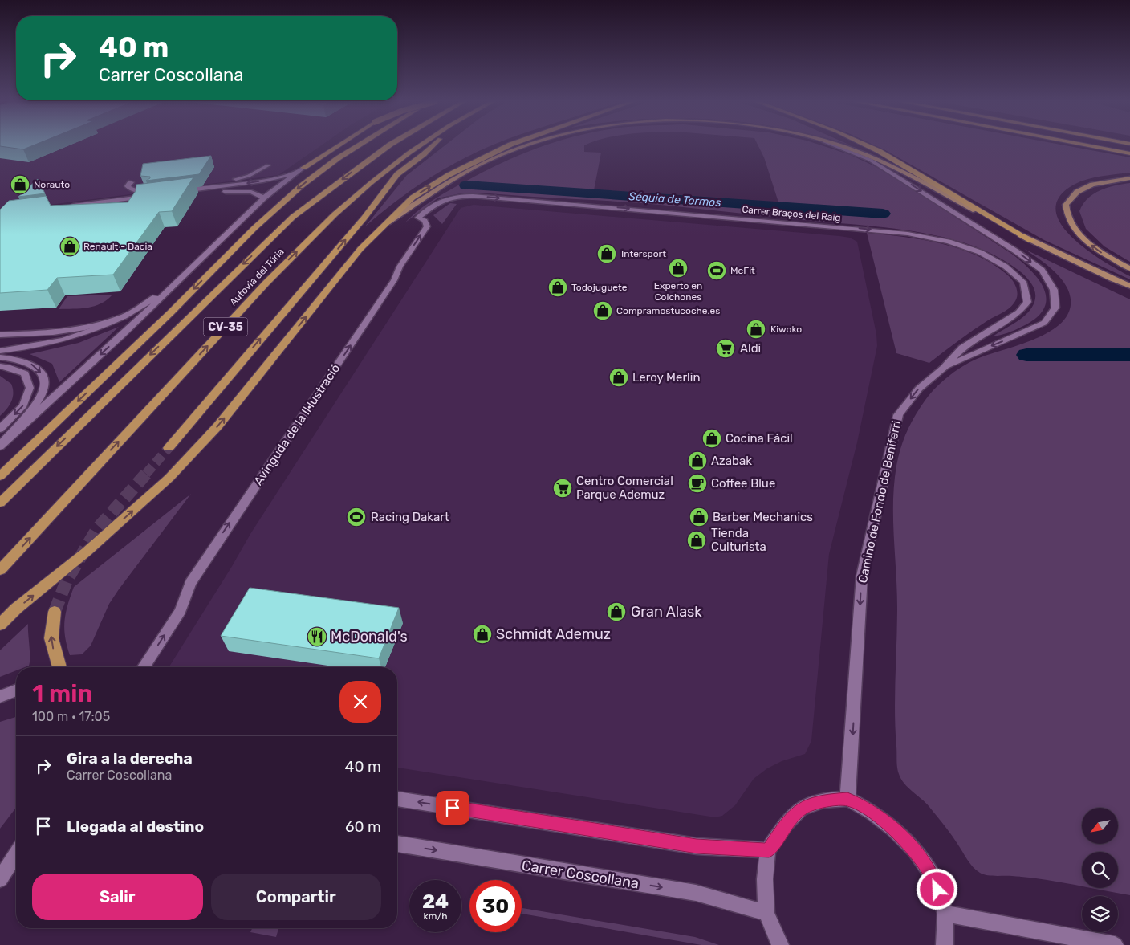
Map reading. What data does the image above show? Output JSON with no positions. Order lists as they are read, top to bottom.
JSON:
{
  "streets": {
    "highway": ["Autovia del Túria", "CV-35"],
    "street": [
      "Carrer Braços del Raig",
      "Avinguda de la Il·lustració",
      "Camino de Fondo de Beniferri",
      "Carrer Coscollana"
    ]
  },
  "crossings": [
    ["Carrer Braços del Raig", "Avinguda de la Il·lustració"],
    ["Carrer Braços del Raig", "Camino de Fondo de Beniferri"]
  ],
  "one_way": ["Carrer Braços del Raig", "Avinguda de la Il·lustració"],
  "water": ["Séquia de Tormos"],
  "places": {
    "shop": [
      "Norauto",
      "Renault - Dacia",
      "Intersport",
      "Experto en Colchones",
      "Todojuguete",
      "Compramostucoche.es",
      "Kiwoko",
      "Leroy Merlin",
      "Cocina Fácil",
      "Azabak",
      "Barber Mechanics",
      "Tienda Culturista",
      "Gran Alask",
      "Schmidt Ademuz"
    ],
    "sports": ["McFit", "Racing Dakart"],
    "supermarket": ["Aldi", "Centro Comercial Parque Ademuz"],
    "cafe": ["Coffee Blue"],
    "restaurant": ["McDonald's"]
  },
  "north": "bottom left",
  "page": {
    "turn": ["40 m", "Carrer Coscollana"],
    "heading": ["1 min", "100 m · 17:05"],
    "list": [
      {
        "name": "Gira a la derecha",
        "note": "Carrer Coscollana",
        "value": "40 m"
      },
      {
        "name": "Llegada al destino",
        "value": "60 m"
      }
    ],
    "buttons": ["Salir", "Compartir"],
    "speed": "24 km/h",
    "limit": "30"
  }
}
